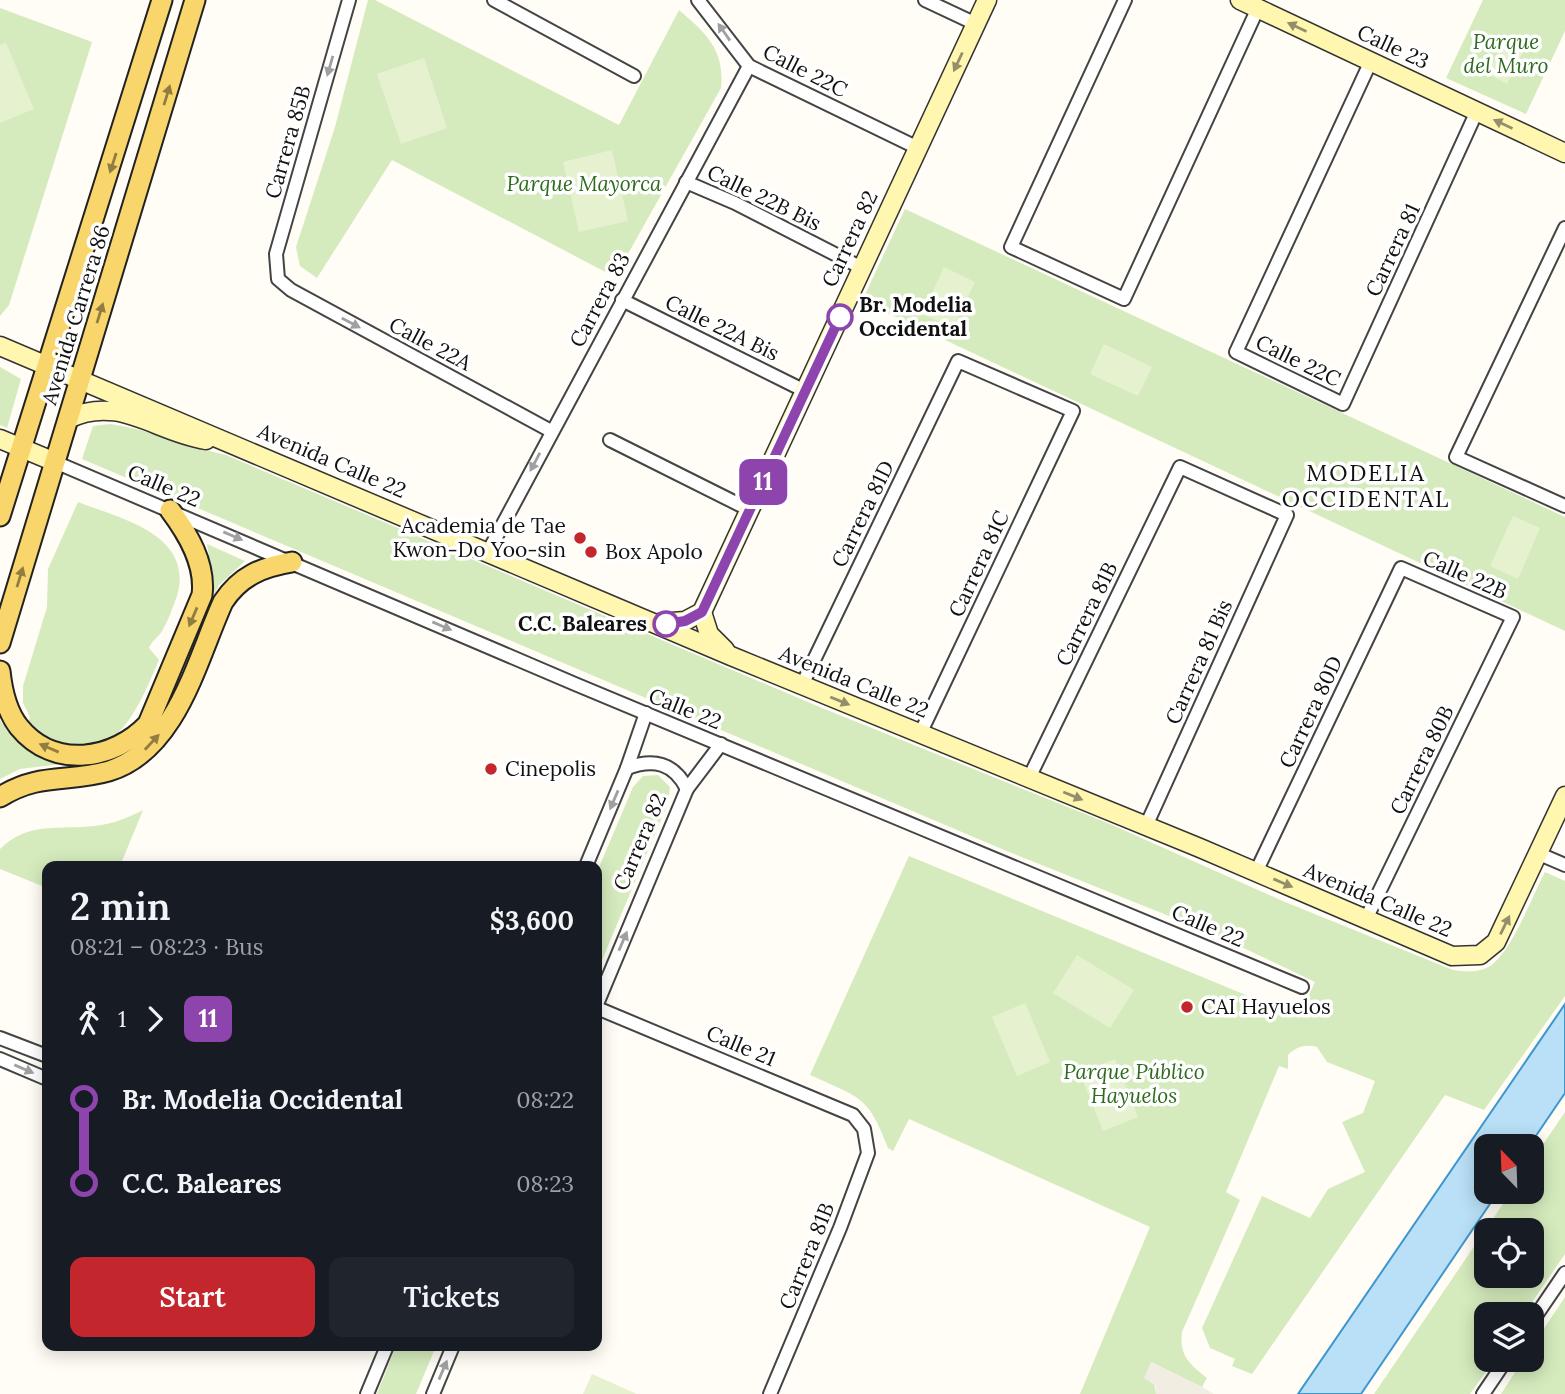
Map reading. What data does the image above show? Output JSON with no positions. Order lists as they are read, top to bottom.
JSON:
{
  "streets": {
    "main road": ["Avenida Carrera 86"],
    "street": [
      "Calle 23",
      "Calle 22C",
      "Carrera 85B",
      "Calle 22B Bis",
      "Carrera 82",
      "Carrera 81",
      "Carrera 83",
      "Calle 22A Bis",
      "Calle 22A",
      "Avenida Calle 22",
      "Calle 22",
      "Carrera 81D",
      "Carrera 81C",
      "Calle 22B",
      "Carrera 81B",
      "Carrera 81 Bis",
      "Carrera 80D",
      "Carrera 80B",
      "Calle 21"
    ]
  },
  "crossings": [
    ["Calle 23", "Calle 22C"],
    ["Calle 23", "Carrera 81"],
    ["Calle 22C", "Carrera 82"],
    ["Calle 22C", "Carrera 81"],
    ["Calle 22C", "Carrera 83"],
    ["Carrera 85B", "Calle 22A"],
    ["Calle 22B Bis", "Carrera 82"],
    ["Calle 22B Bis", "Carrera 83"],
    ["Carrera 82", "Calle 22A Bis"],
    ["Carrera 82", "Calle 22"],
    ["Carrera 83", "Calle 22A Bis"],
    ["Carrera 83", "Calle 22A"],
    ["Carrera 83", "Avenida Calle 22"],
    ["Avenida Carrera 86", "Avenida Calle 22"],
    ["Avenida Carrera 86", "Calle 22"],
    ["Avenida Calle 22", "Carrera 81D"],
    ["Avenida Calle 22", "Carrera 81C"],
    ["Avenida Calle 22", "Carrera 81B"],
    ["Avenida Calle 22", "Carrera 81 Bis"],
    ["Avenida Calle 22", "Carrera 80D"],
    ["Avenida Calle 22", "Carrera 80B"],
    ["Carrera 81D", "Carrera 81C"],
    ["Calle 22B", "Carrera 80D"],
    ["Calle 22B", "Carrera 80B"],
    ["Carrera 81B", "Carrera 81 Bis"],
    ["Carrera 81B", "Calle 21"]
  ],
  "one_way": [
    "Calle 23",
    "Carrera 85B",
    "Calle 22A",
    "Calle 22"
  ],
  "districts": ["MODELIA OCCIDENTAL"],
  "parks": ["Parque del Muro", "Parque Mayorca", "Parque Público Hayuelos"],
  "places": [
    "Br. Modelia Occidental",
    "Academia de Tae Kwon-Do Yoo-sin",
    "Box Apolo",
    "C.C. Baleares",
    "Cinepolis",
    "CAI Hayuelos"
  ],
  "lines": ["bus line 11"],
  "north": "top left",
  "page": {
    "on_map": "11",
    "heading": ["2 min", "08:21 – 08:23 · Bus", "$3,600"],
    "legs": ["1", "11"],
    "list": [
      {
        "name": "Br. Modelia Occidental",
        "value": "08:22"
      },
      {
        "name": "C.C. Baleares",
        "value": "08:23"
      }
    ],
    "buttons": ["Start", "Tickets"]
  }
}
